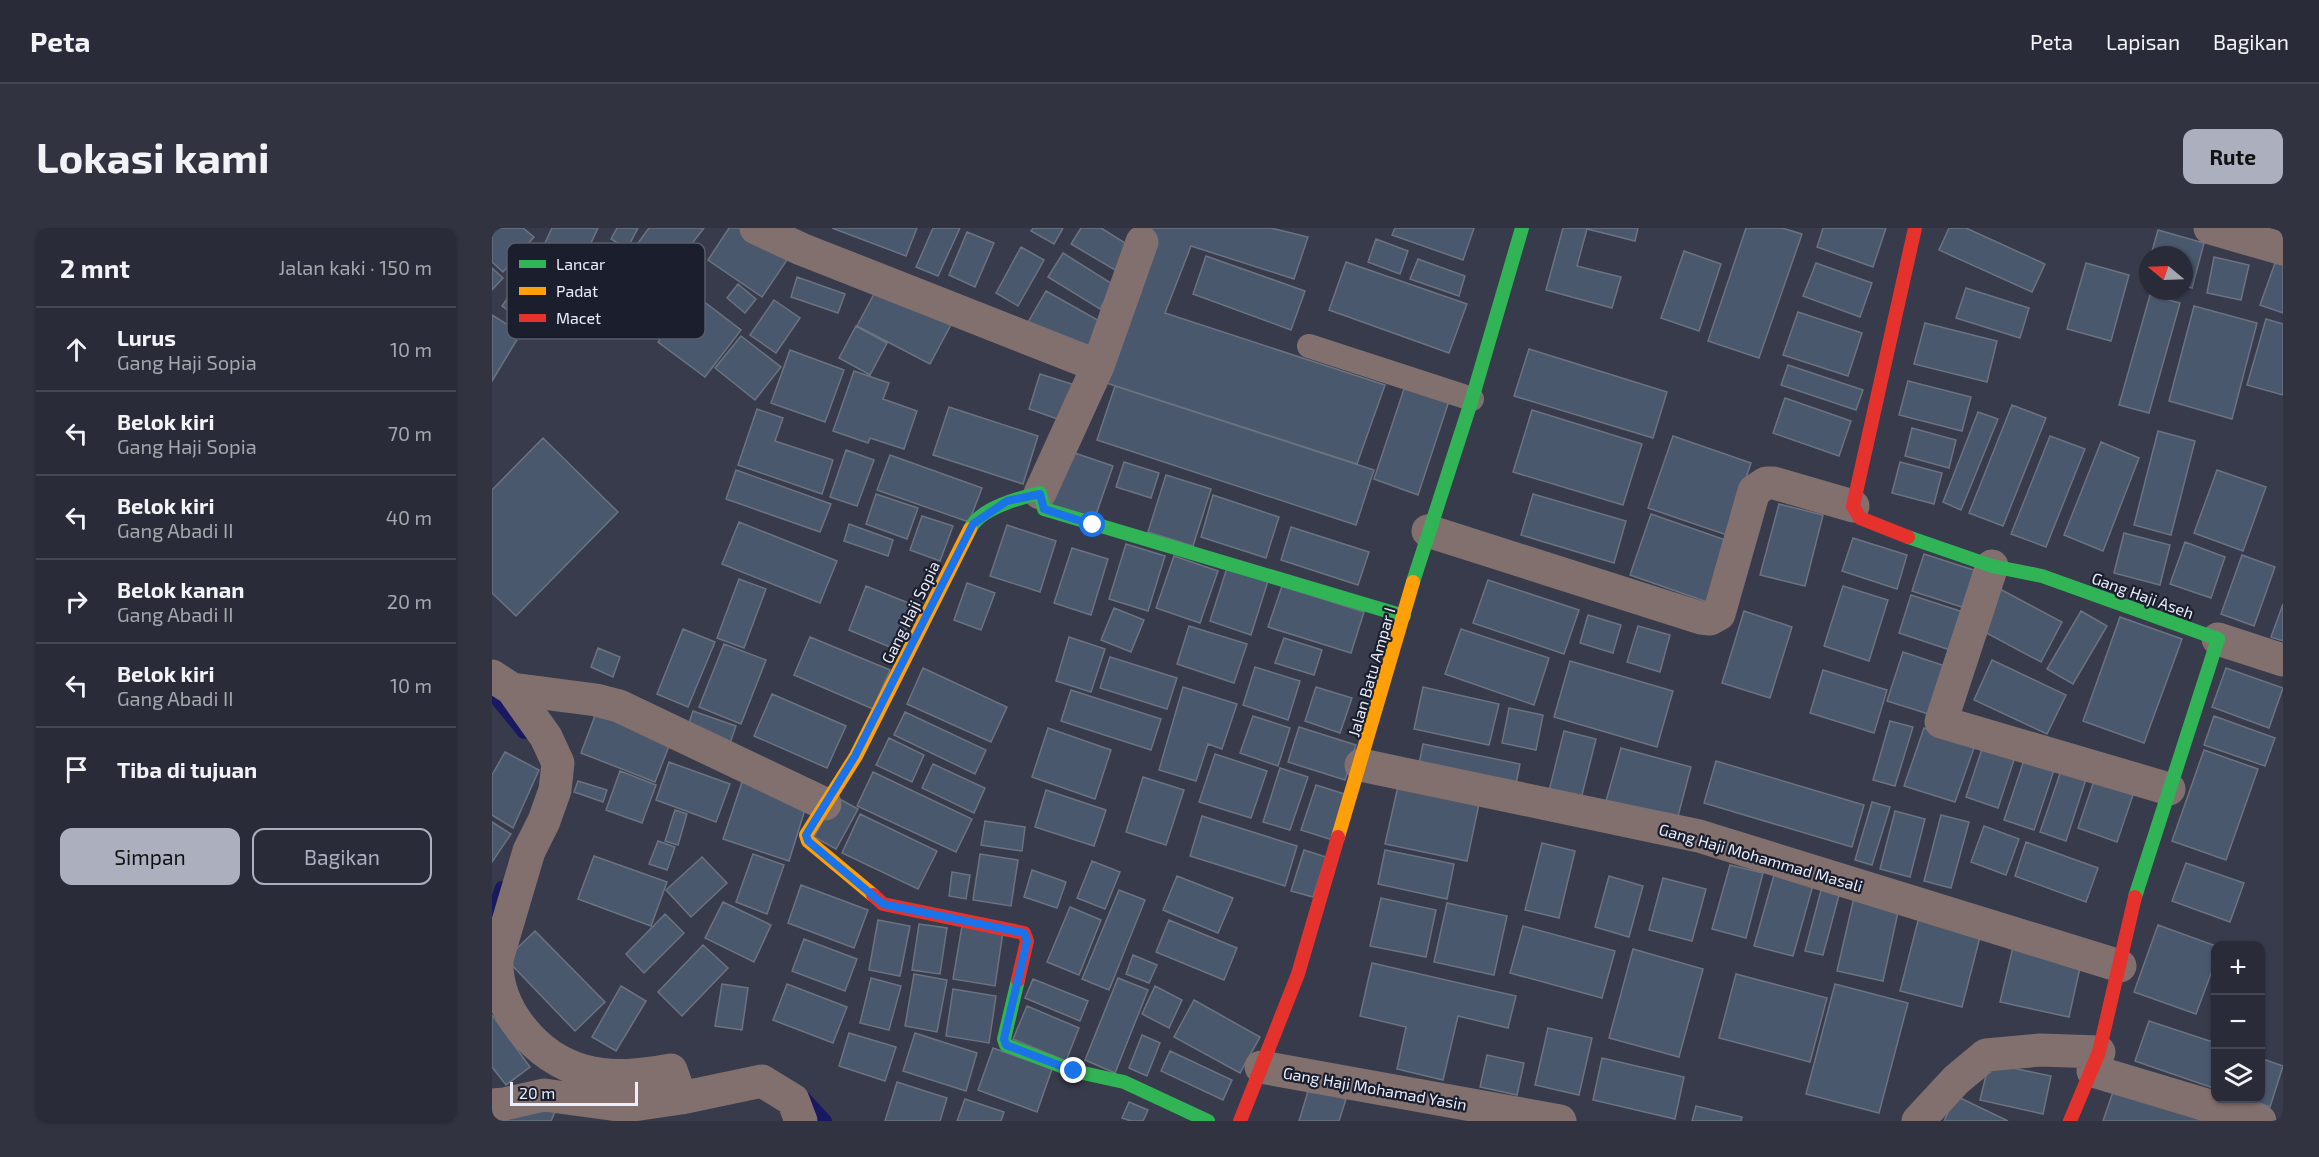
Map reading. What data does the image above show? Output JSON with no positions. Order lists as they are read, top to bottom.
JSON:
{
  "streets": {
    "street": [
      "Gang Haji Aseh",
      "Gang Haji Sopia",
      "Jalan Batu Ampar I",
      "Gang Haji Mohammad Masali",
      "Gang Haji Mohamad Yasin"
    ]
  },
  "crossings": [
    ["Jalan Batu Ampar I", "Gang Haji Mohammad Masali"],
    ["Jalan Batu Ampar I", "Gang Haji Mohamad Yasin"]
  ],
  "legend": ["Lancar", "Padat", "Macet"],
  "scale_bar": "20 m",
  "north": "left",
  "page": {
    "header": "Peta",
    "nav": ["Peta", "Lapisan", "Bagikan"],
    "buttons": [
      "Rute",
      ["Simpan", "Bagikan"]
    ],
    "title": "Lokasi kami",
    "heading": ["2 mnt", "Jalan kaki · 150 m"],
    "list": [
      ["Lurus", "Gang Haji Sopia", "10 m"],
      ["Belok kiri", "Gang Haji Sopia", "70 m"],
      ["Belok kiri", "Gang Abadi II", "40 m"],
      ["Belok kanan", "Gang Abadi II", "20 m"],
      ["Belok kiri", "Gang Abadi II", "10 m"],
      "Tiba di tujuan"
    ],
    "map_buttons": ["+", "−"],
    "scale": "20 m"
  }
}
